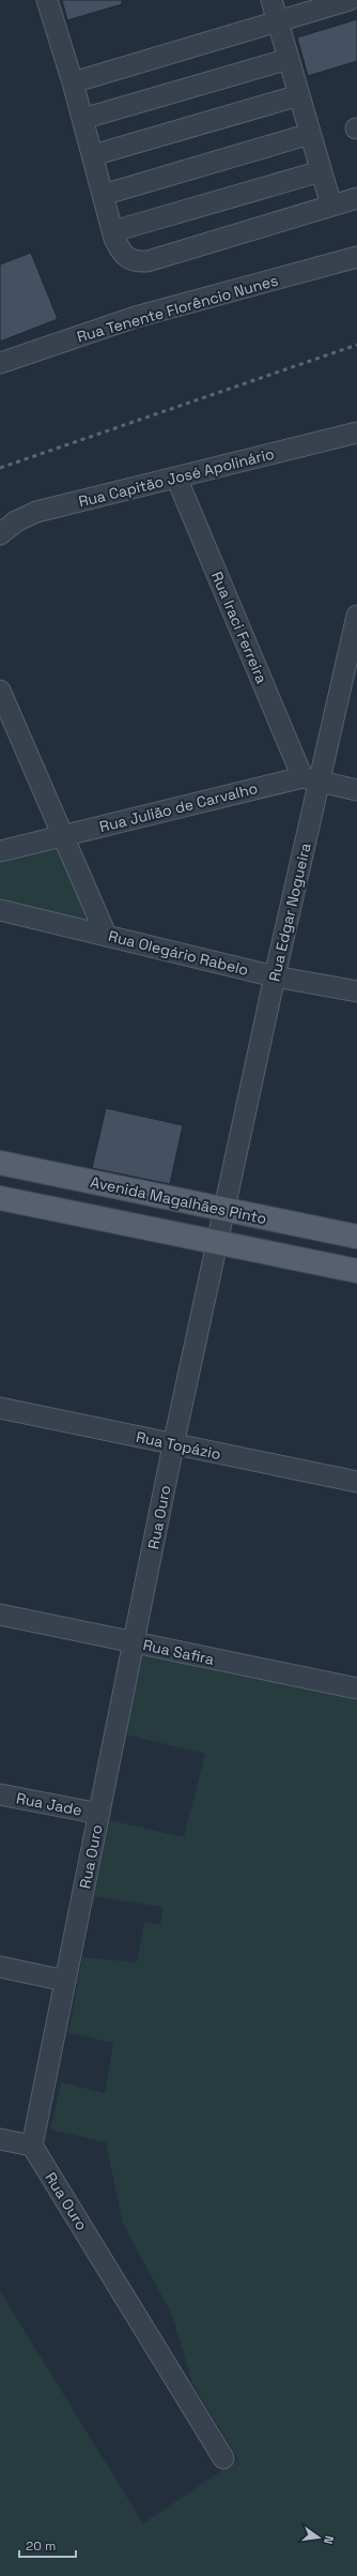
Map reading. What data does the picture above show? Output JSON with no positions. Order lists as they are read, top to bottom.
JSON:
{
  "streets": {
    "main road": ["Avenida Magalhães Pinto"],
    "street": [
      "Rua Tenente Florêncio Nunes",
      "Rua Capitão José Apolinário",
      "Rua Iraci Ferreira",
      "Rua Julião de Carvalho",
      "Rua Edgar Nogueira",
      "Rua Olegário Rabelo",
      "Rua Topázio",
      "Rua Ouro",
      "Rua Safira",
      "Rua Jade"
    ]
  },
  "crossings": [
    ["Rua Capitão José Apolinário", "Rua Iraci Ferreira"],
    ["Rua Iraci Ferreira", "Rua Julião de Carvalho"],
    ["Rua Iraci Ferreira", "Rua Edgar Nogueira"],
    ["Rua Julião de Carvalho", "Rua Edgar Nogueira"],
    ["Rua Edgar Nogueira", "Rua Olegário Rabelo"],
    ["Rua Edgar Nogueira", "Avenida Magalhães Pinto"],
    ["Rua Edgar Nogueira", "Rua Ouro"],
    ["Avenida Magalhães Pinto", "Rua Ouro"],
    ["Rua Topázio", "Rua Ouro"],
    ["Rua Ouro", "Rua Safira"],
    ["Rua Ouro", "Rua Jade"]
  ],
  "scale_bar": "20 m",
  "north": "right"
}
